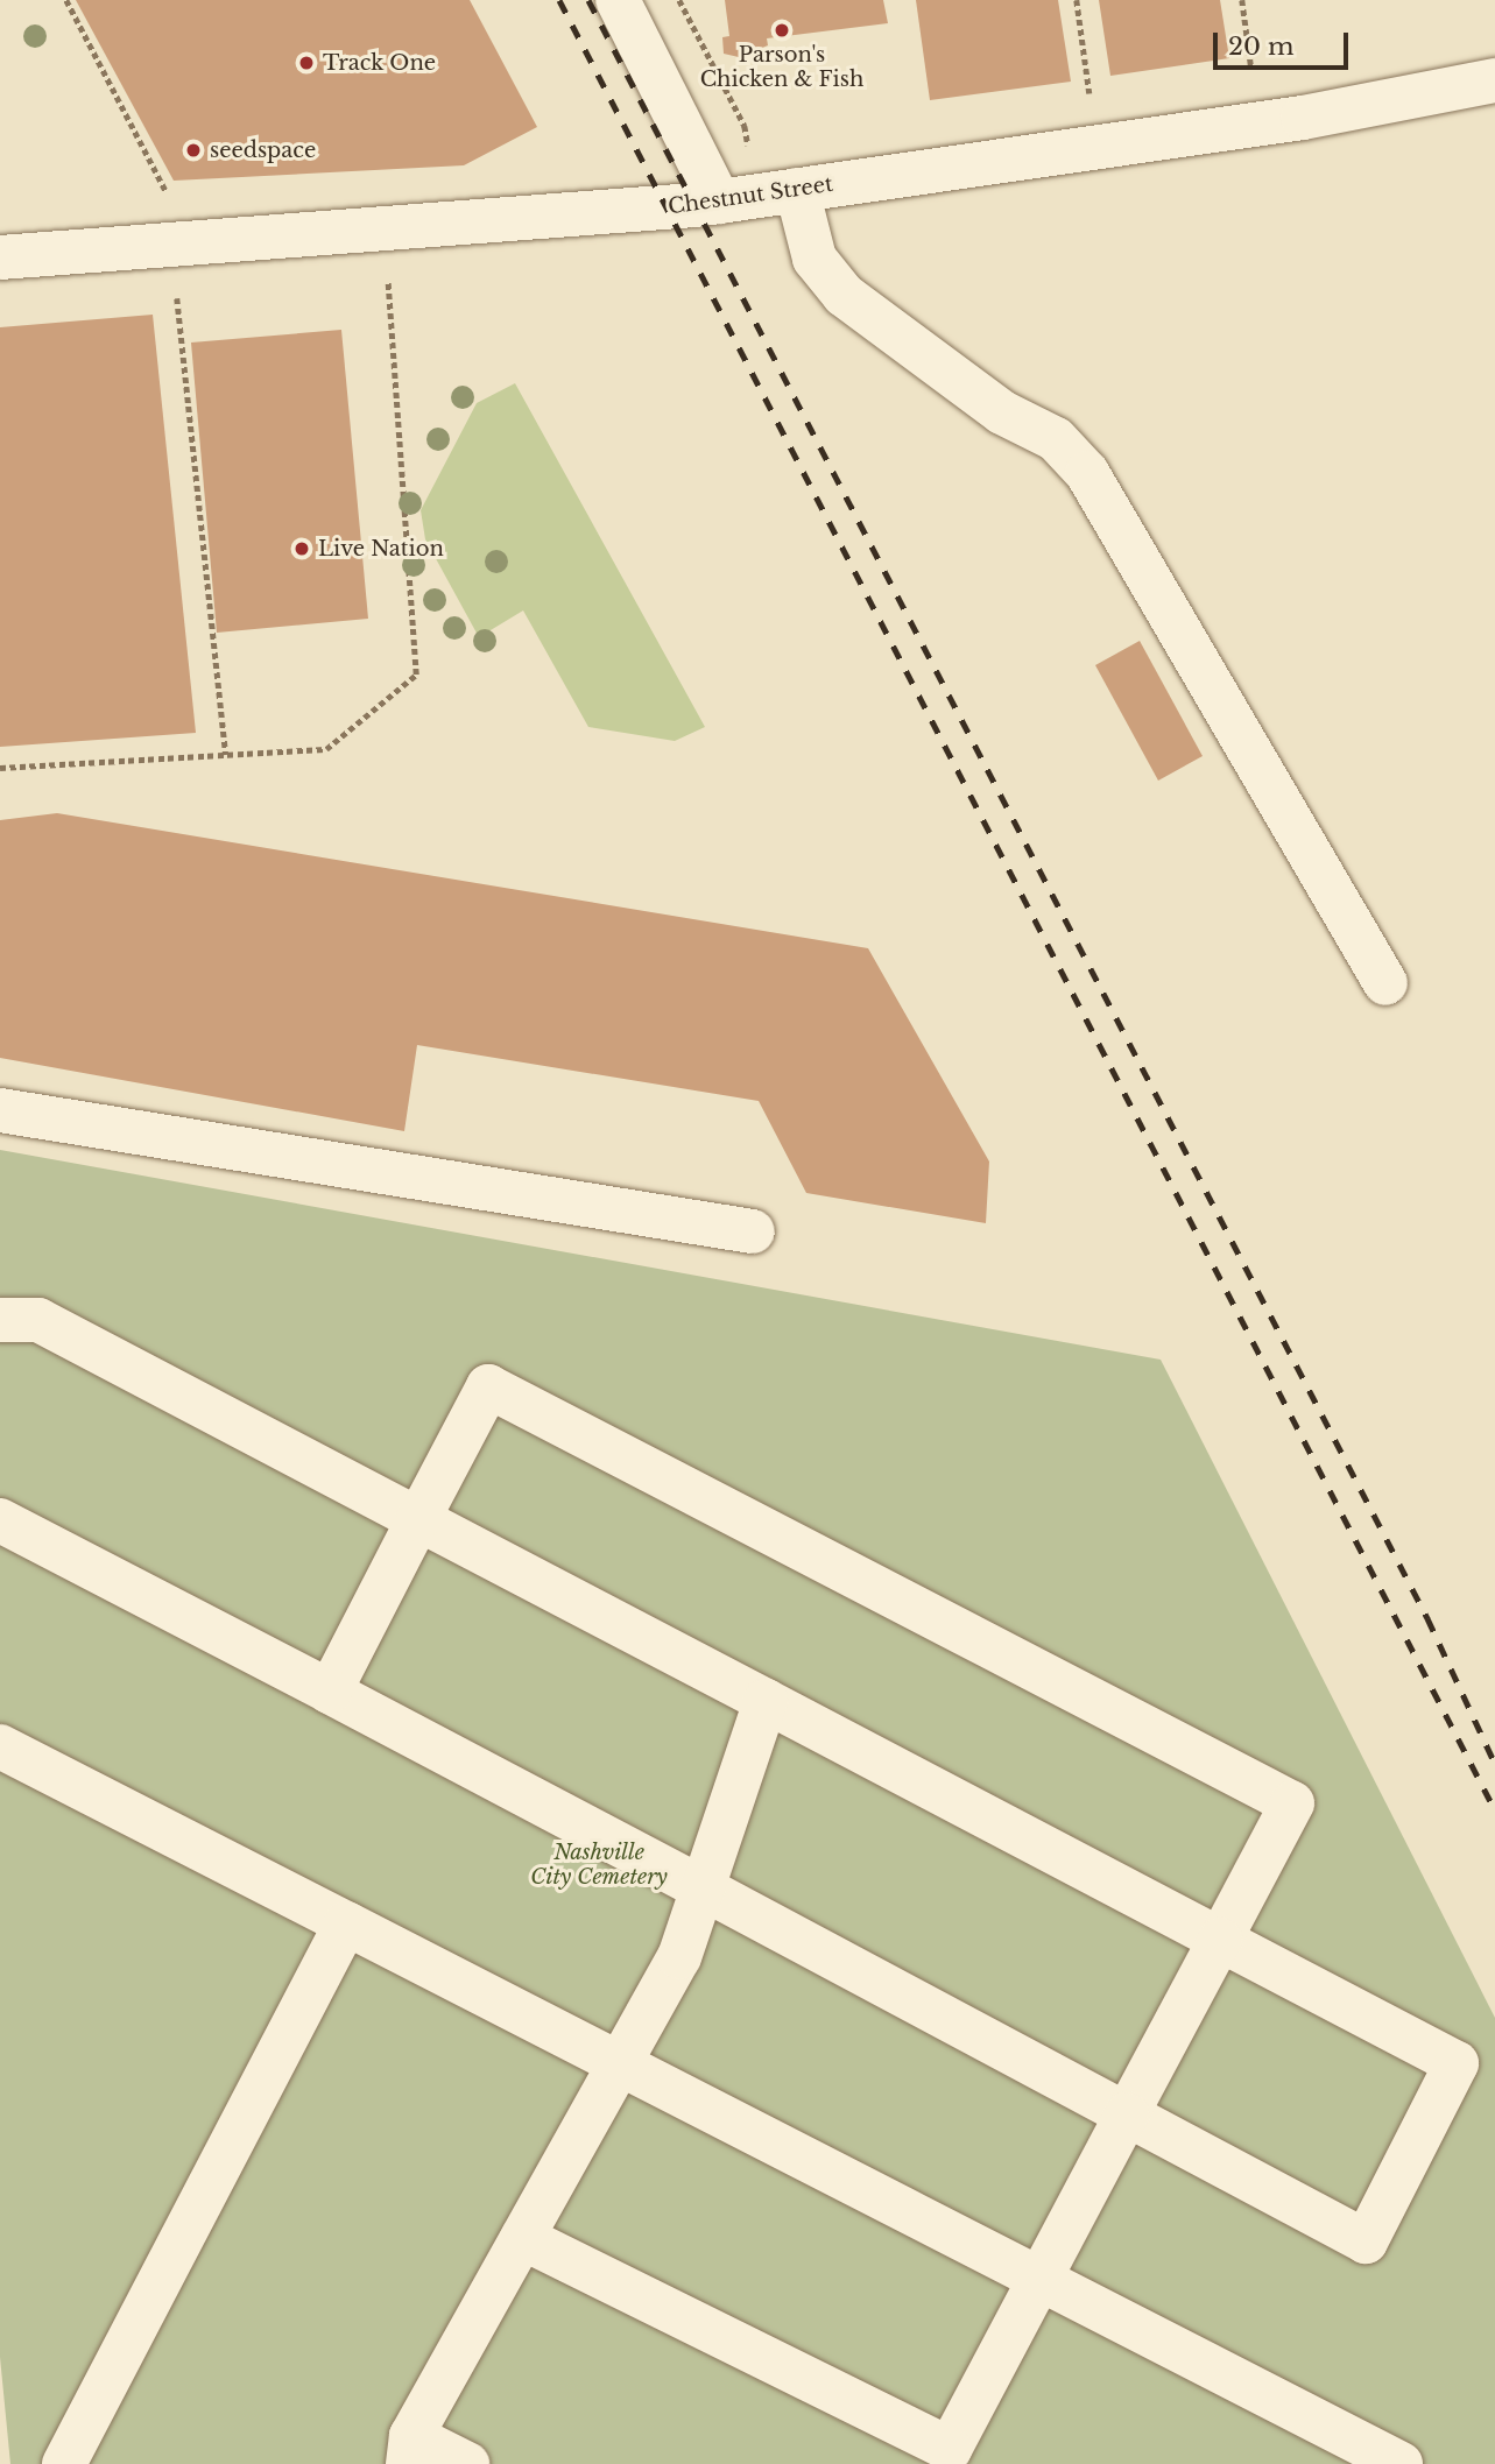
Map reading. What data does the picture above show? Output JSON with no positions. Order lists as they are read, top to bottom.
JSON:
{
  "streets": {
    "street": ["Chestnut Street"]
  },
  "parks": ["Nashville City Cemetery"],
  "places": [
    "Parson's Chicken & Fish",
    "Track One",
    "seedspace",
    "Live Nation"
  ],
  "scale_bar": "20 m"
}
